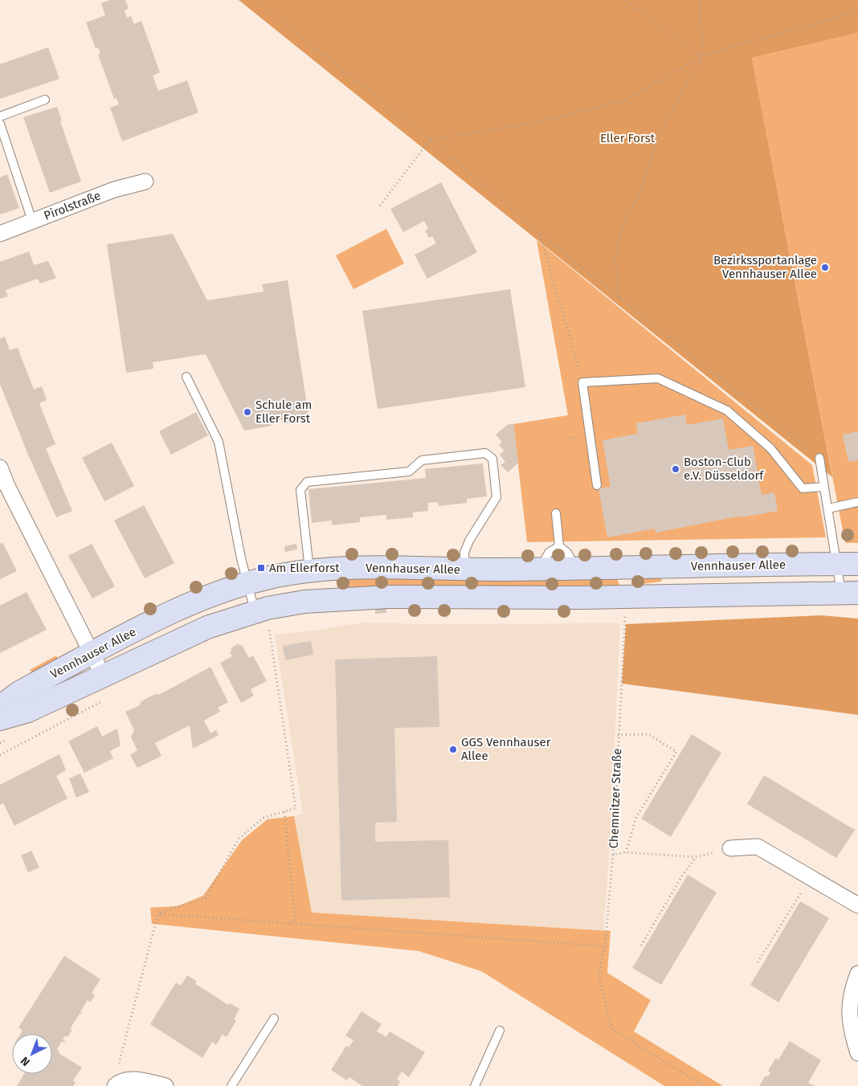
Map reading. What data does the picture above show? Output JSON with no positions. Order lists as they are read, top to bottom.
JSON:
{
  "streets": {
    "main road": ["Vennhauser Allee"],
    "street": ["Pirolstraße"],
    "path": ["Chemnitzer Straße"]
  },
  "parks": ["Eller Forst"],
  "places": {
    "other": [
      "Bezirkssportanlage Vennhauser Allee",
      "Schule am Eller Forst",
      "Boston-Club e.V. Düsseldorf",
      "GGS Vennhauser Allee"
    ],
    "transit": ["Am Ellerforst"]
  },
  "north": "bottom left"
}
